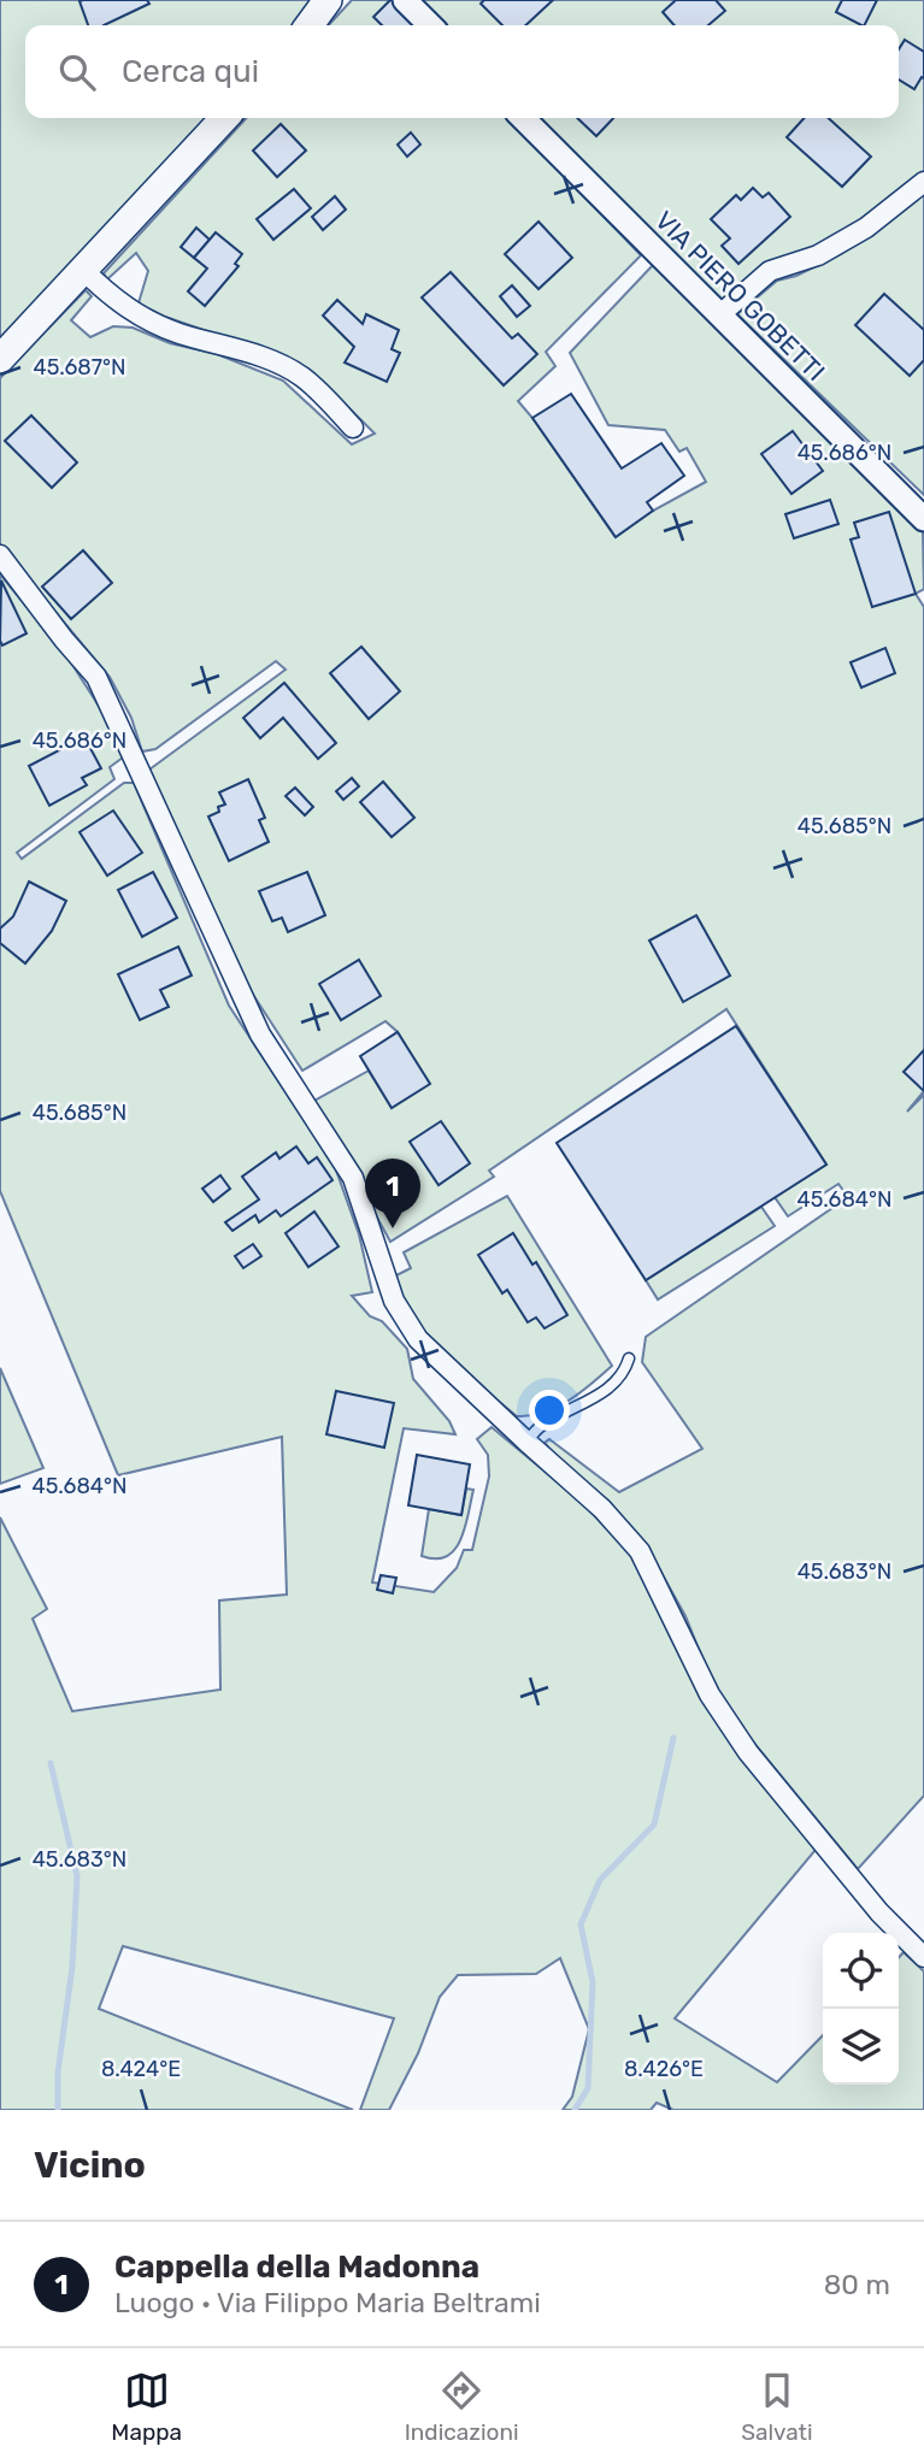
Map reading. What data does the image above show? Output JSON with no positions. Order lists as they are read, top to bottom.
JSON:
{
  "streets": {
    "street": ["VIA PIERO GOBETTI"]
  },
  "page": {
    "search": "Cerca qui",
    "pins": "1",
    "heading": "Vicino",
    "list": [
      {
        "mark": "1",
        "name": "Cappella della Madonna",
        "note": "Luogo · Via Filippo Maria Beltrami",
        "value": "80 m"
      }
    ],
    "nav": ["Mappa", "Indicazioni", "Salvati"]
  },
  "coordinates": [
    "45.687°N",
    "45.686°N",
    "45.685°N",
    "45.684°N",
    "45.683°N",
    "8.424°E",
    "8.426°E"
  ]
}
